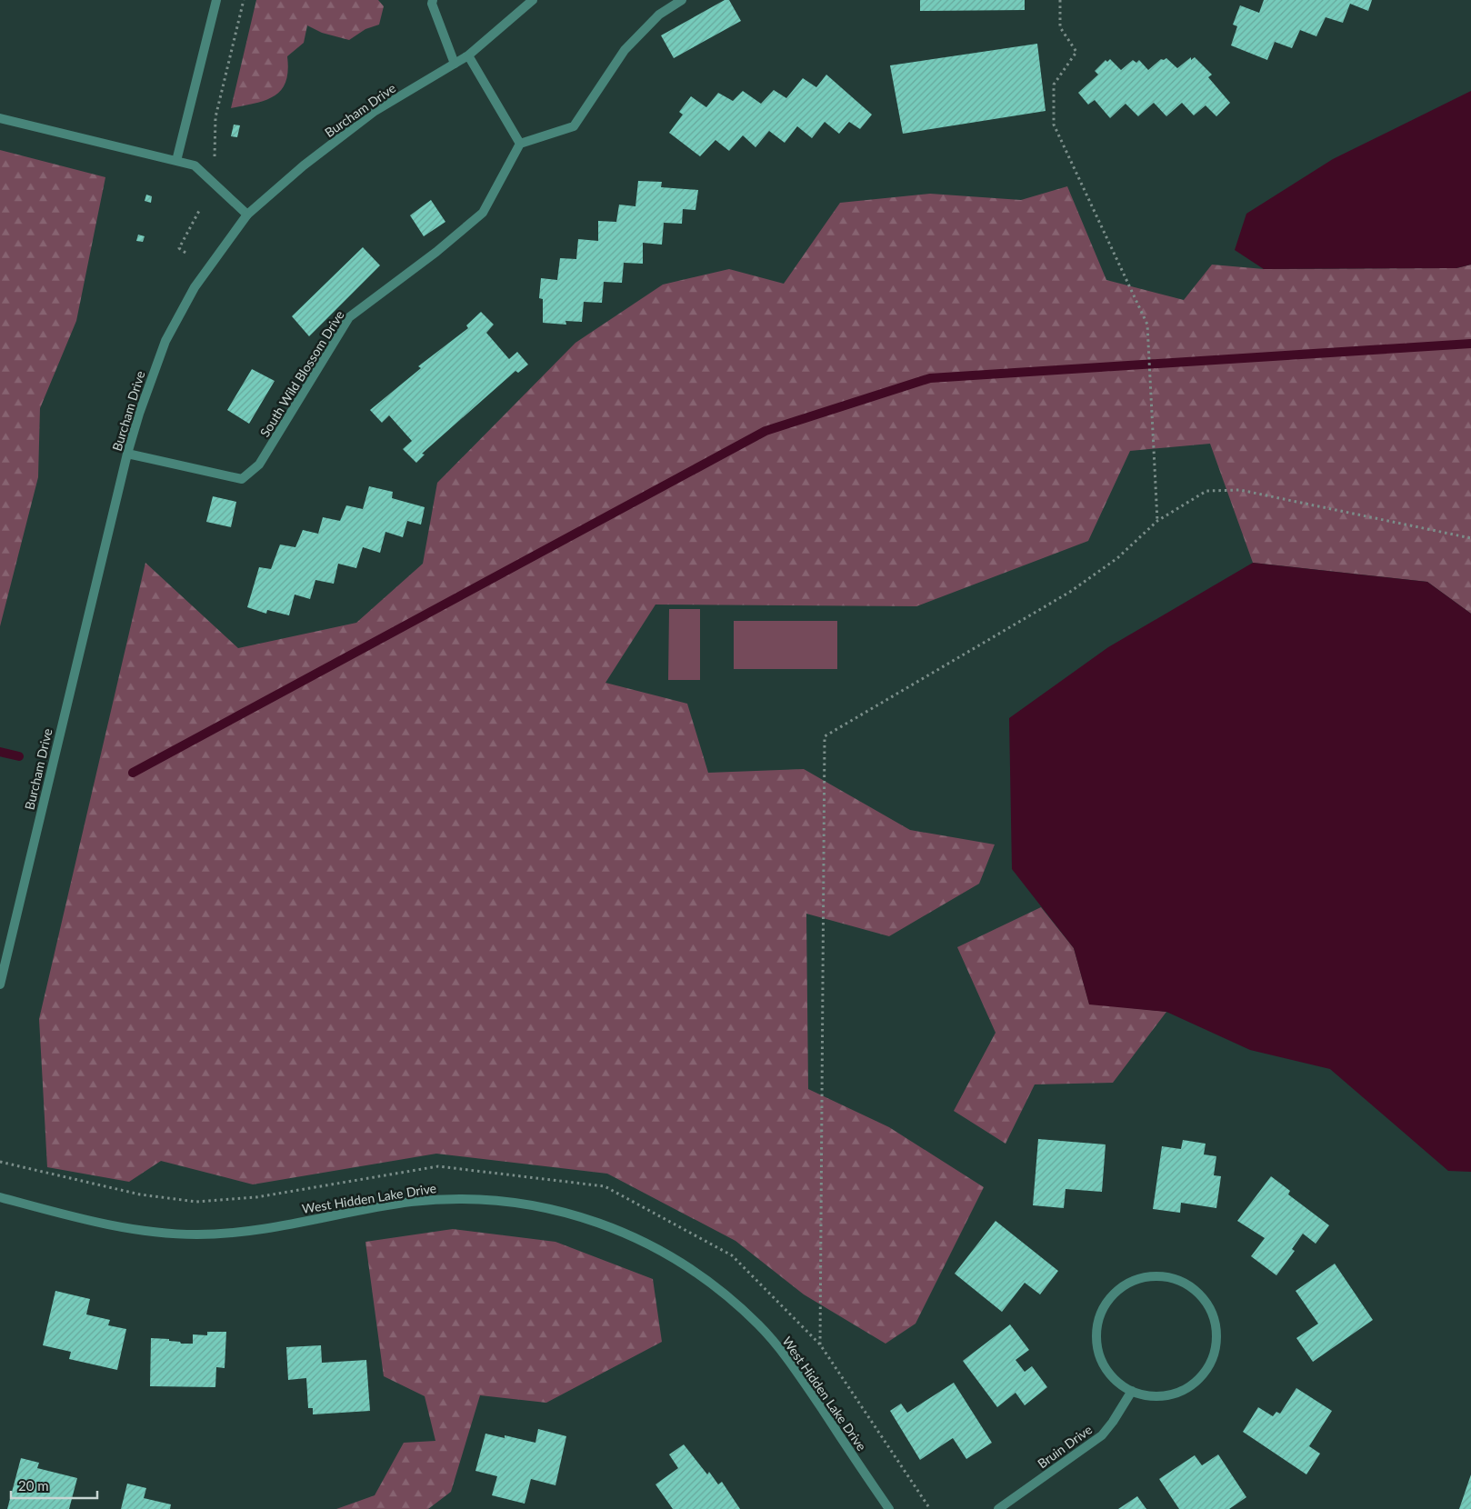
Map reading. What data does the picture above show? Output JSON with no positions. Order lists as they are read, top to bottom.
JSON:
{
  "streets": {
    "street": [
      "Burcham Drive",
      "South Wild Blossom Drive",
      "West Hidden Lake Drive",
      "Bruin Drive"
    ]
  },
  "crossings": [
    ["Burcham Drive", "South Wild Blossom Drive"]
  ],
  "scale_bar": "20 m"
}
